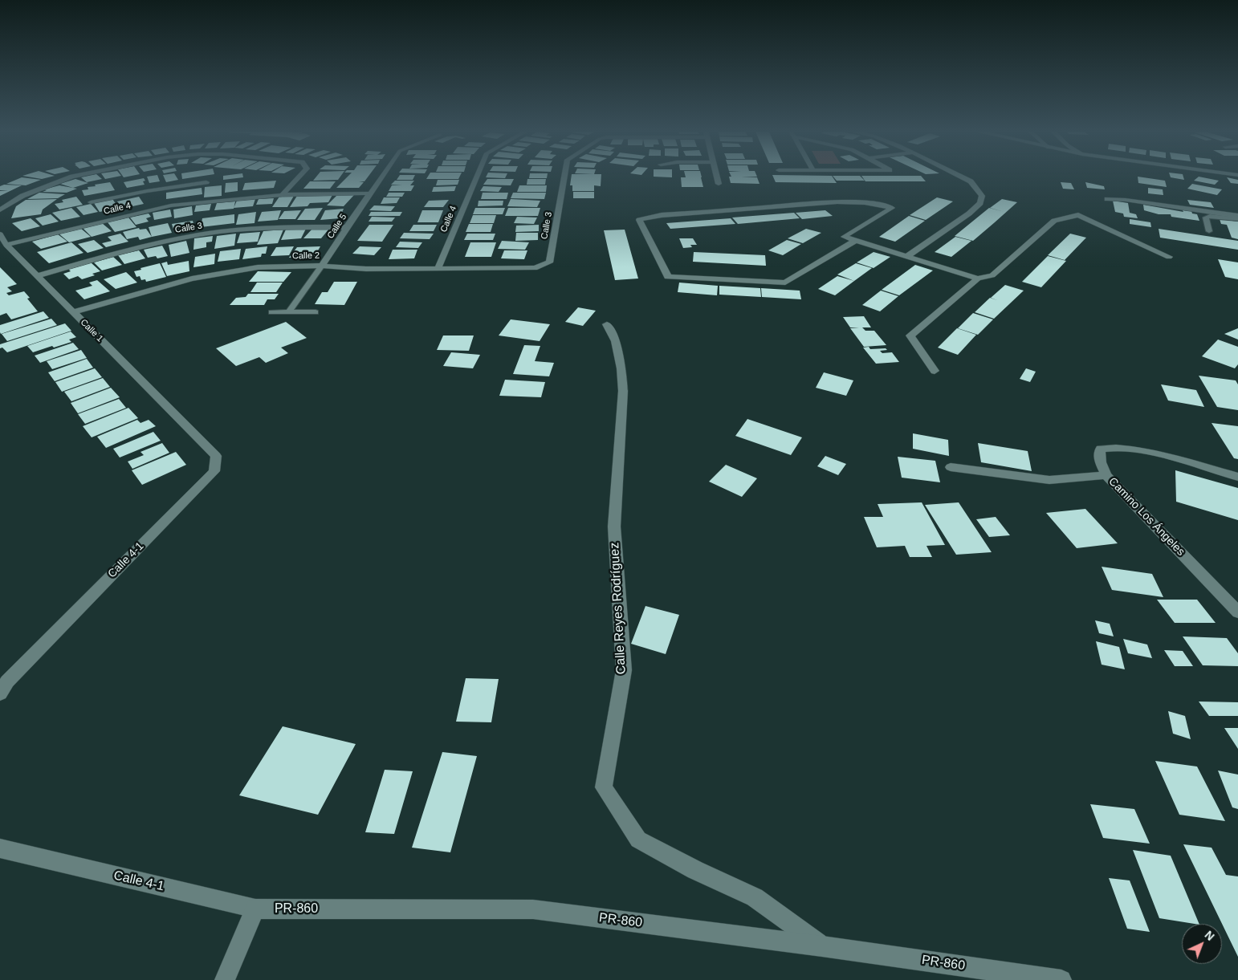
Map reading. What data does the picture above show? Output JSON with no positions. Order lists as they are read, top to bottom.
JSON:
{
  "streets": {
    "street": [
      "Calle 4",
      "Calle 3",
      "Calle 5",
      "Calle 2",
      "Calle 1",
      "Camino Los Ángeles",
      "Calle 4-1",
      "Calle Reyes Rodríguez",
      "PR-860"
    ]
  },
  "crossings": [
    ["Calle 4", "Calle 5"],
    ["Calle 4", "Calle 2"],
    ["Calle 4", "Calle 1"],
    ["Calle 3", "Calle 5"],
    ["Calle 3", "Calle 2"],
    ["Calle 3", "Calle 1"],
    ["Calle 5", "Calle 2"],
    ["Calle 2", "Calle 1"],
    ["Calle 1", "Calle 4-1"],
    ["Calle 4-1", "PR-860"],
    ["Calle Reyes Rodríguez", "PR-860"]
  ],
  "north": "top right"
}
